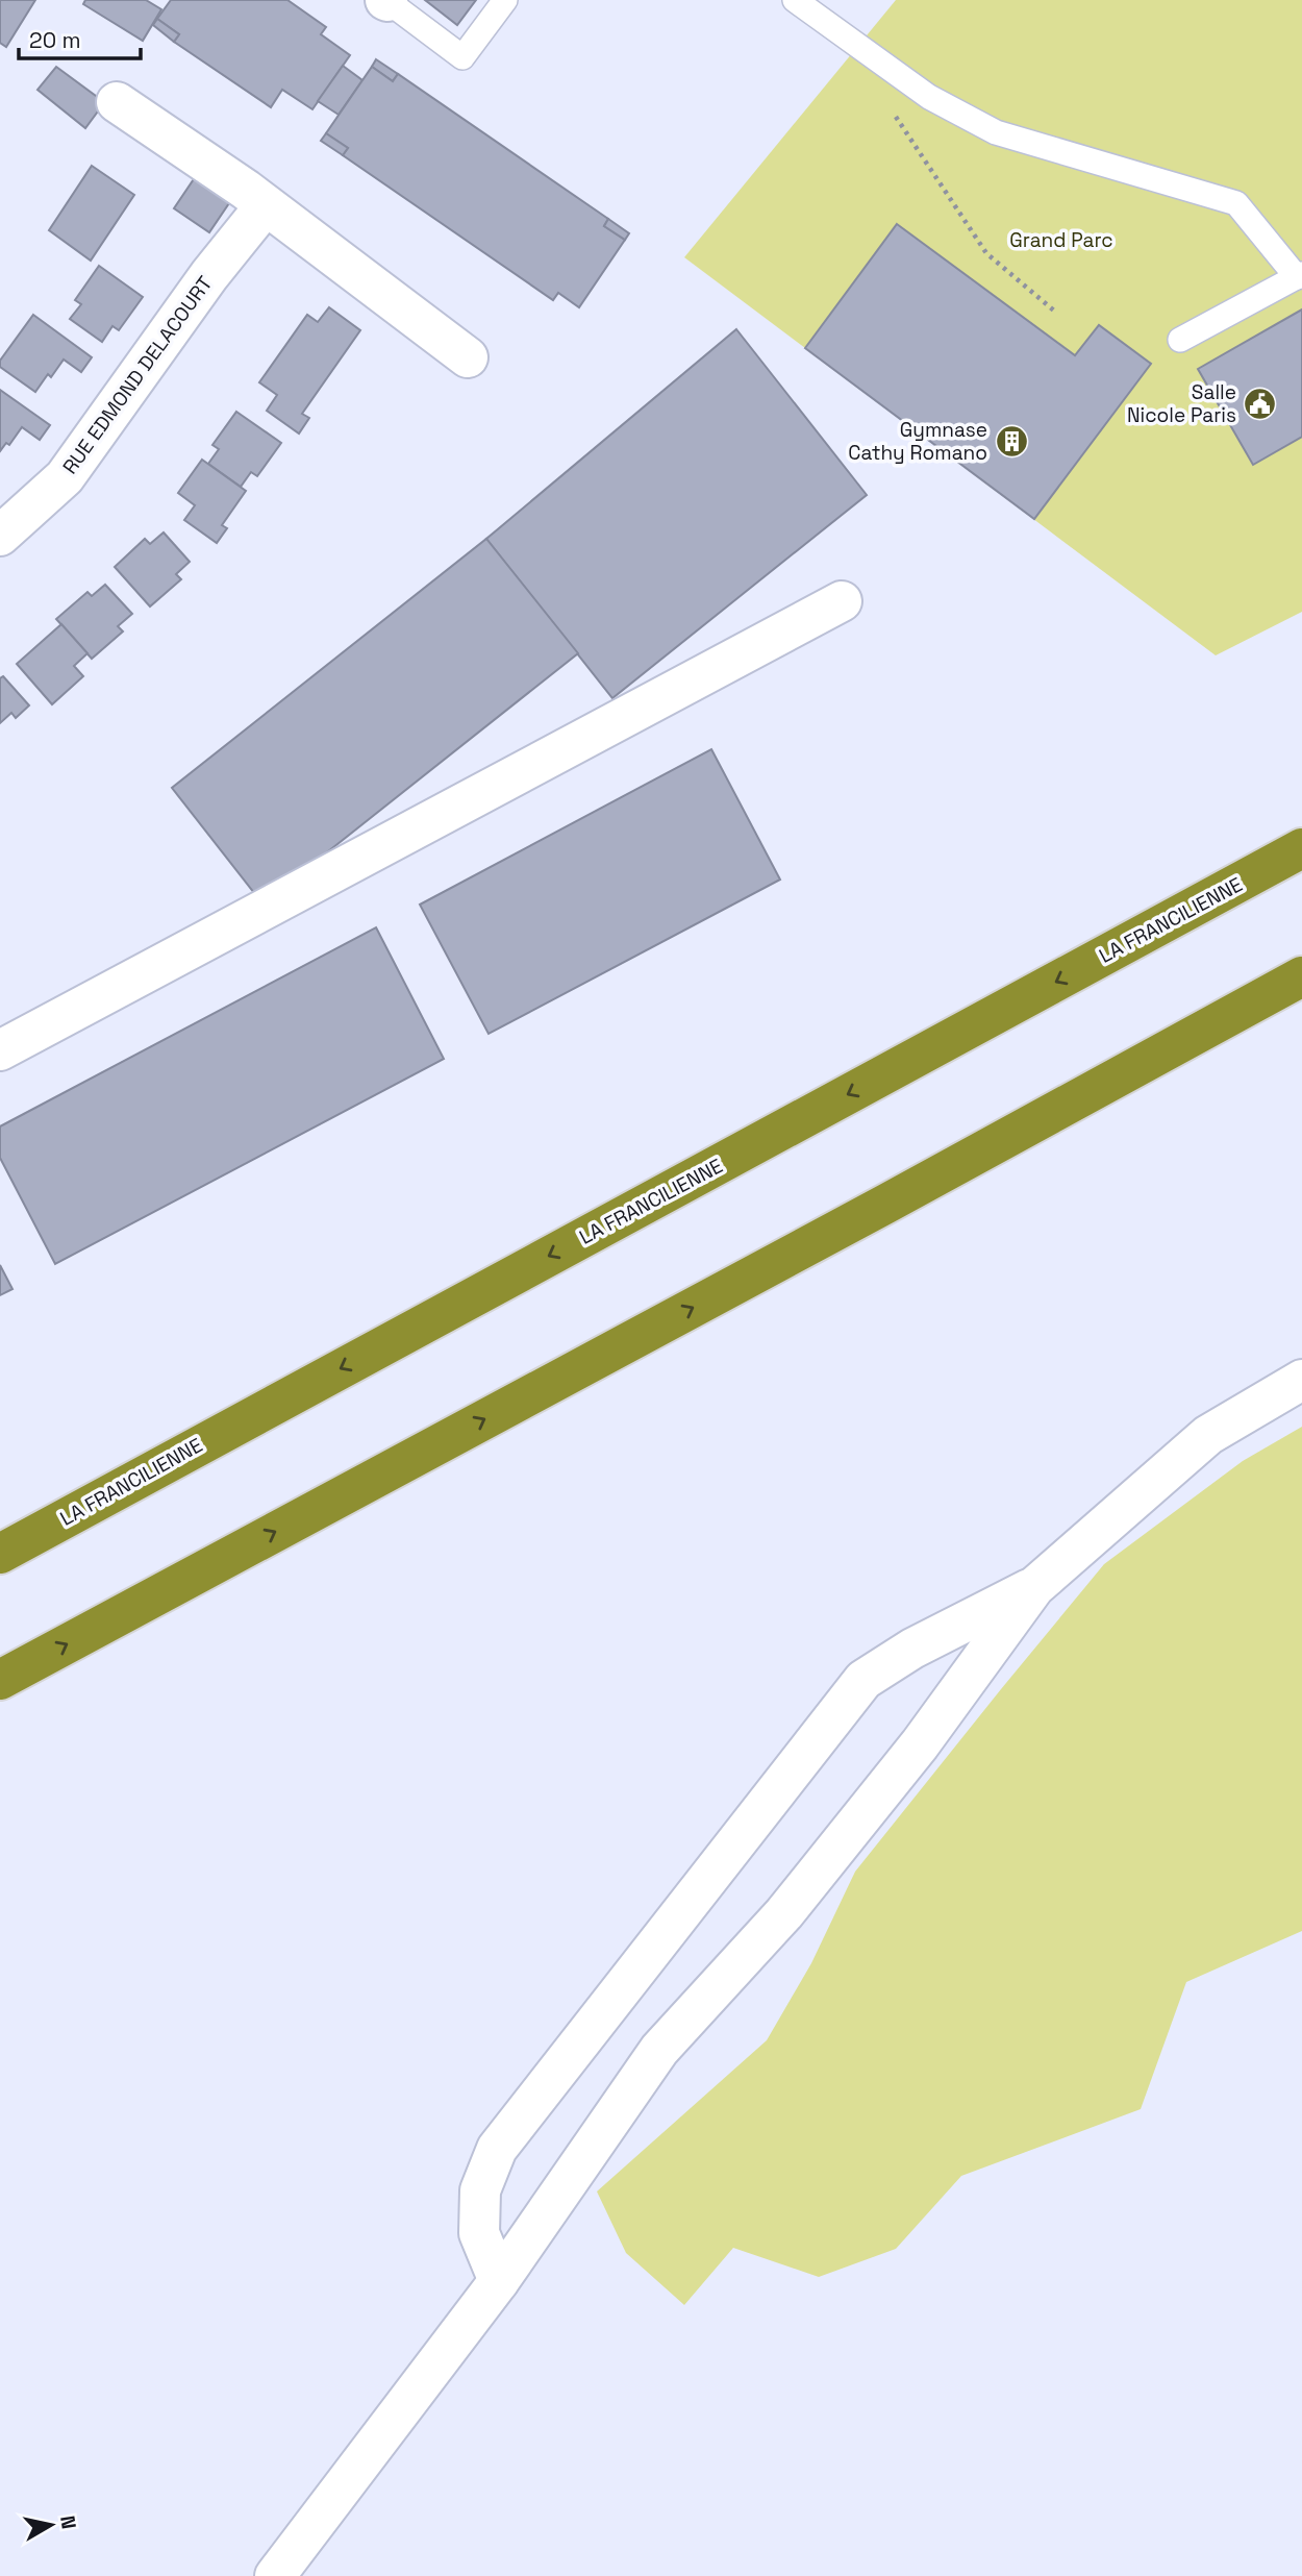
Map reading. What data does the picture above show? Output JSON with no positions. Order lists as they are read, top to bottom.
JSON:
{
  "streets": {
    "highway": ["LA FRANCILIENNE"],
    "street": ["RUE EDMOND DELACOURT"]
  },
  "parks": ["Grand Parc"],
  "places": {
    "public building": ["Salle Nicole Paris"],
    "building": ["Gymnase Cathy Romano"]
  },
  "scale_bar": "20 m",
  "north": "right"
}
